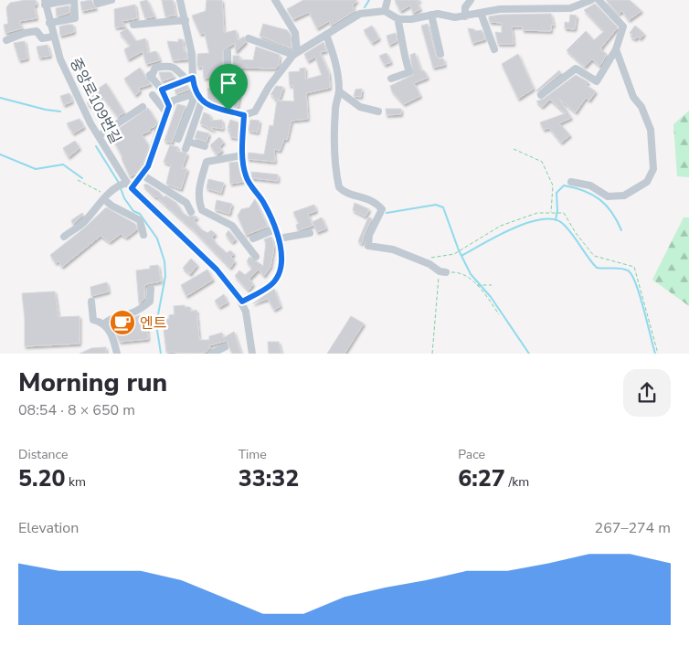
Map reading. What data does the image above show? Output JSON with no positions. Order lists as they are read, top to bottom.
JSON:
{
  "streets": {
    "street": ["중앙로109번길"]
  },
  "places": {
    "cafe": ["엔트"]
  },
  "page": {
    "heading": ["Morning run", "08:54 · 8 × 650 m"],
    "stats": [
      ["Distance", "5.20 km"],
      ["Time", "33:32"],
      ["Pace", "6:27 /km"]
    ],
    "chart": ["Elevation", "267–274 m"]
  }
}
